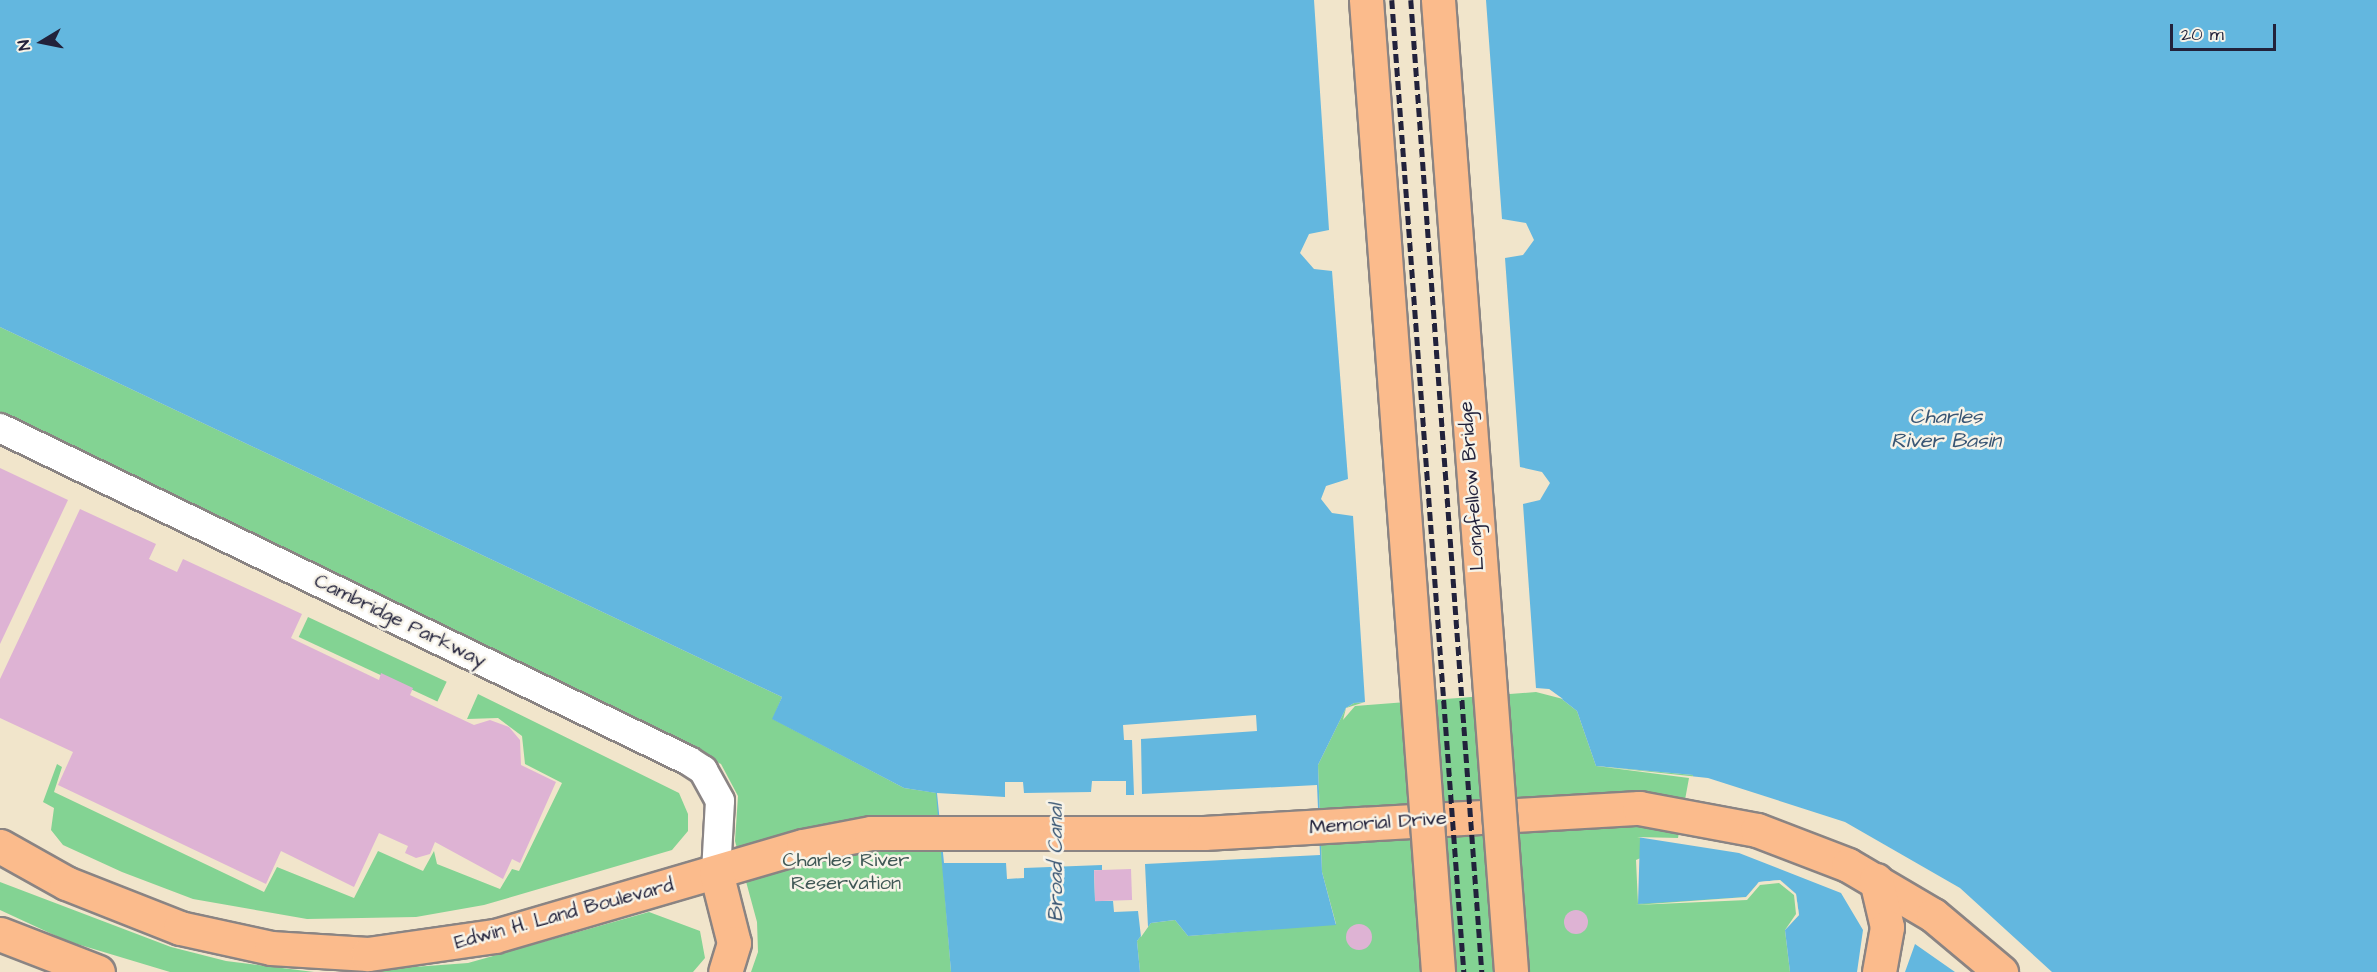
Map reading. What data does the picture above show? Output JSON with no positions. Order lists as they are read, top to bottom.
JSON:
{
  "streets": {
    "main road": ["Longfellow Bridge", "Memorial Drive", "Edwin H. Land Boulevard"],
    "street": ["Cambridge Parkway"]
  },
  "crossings": [
    ["Cambridge Parkway", "Memorial Drive"],
    ["Cambridge Parkway", "Edwin H. Land Boulevard"],
    ["Memorial Drive", "Edwin H. Land Boulevard"]
  ],
  "water": ["Charles River Basin", "Broad Canal"],
  "parks": ["Charles River Reservation"],
  "scale_bar": "20 m",
  "north": "left"
}
